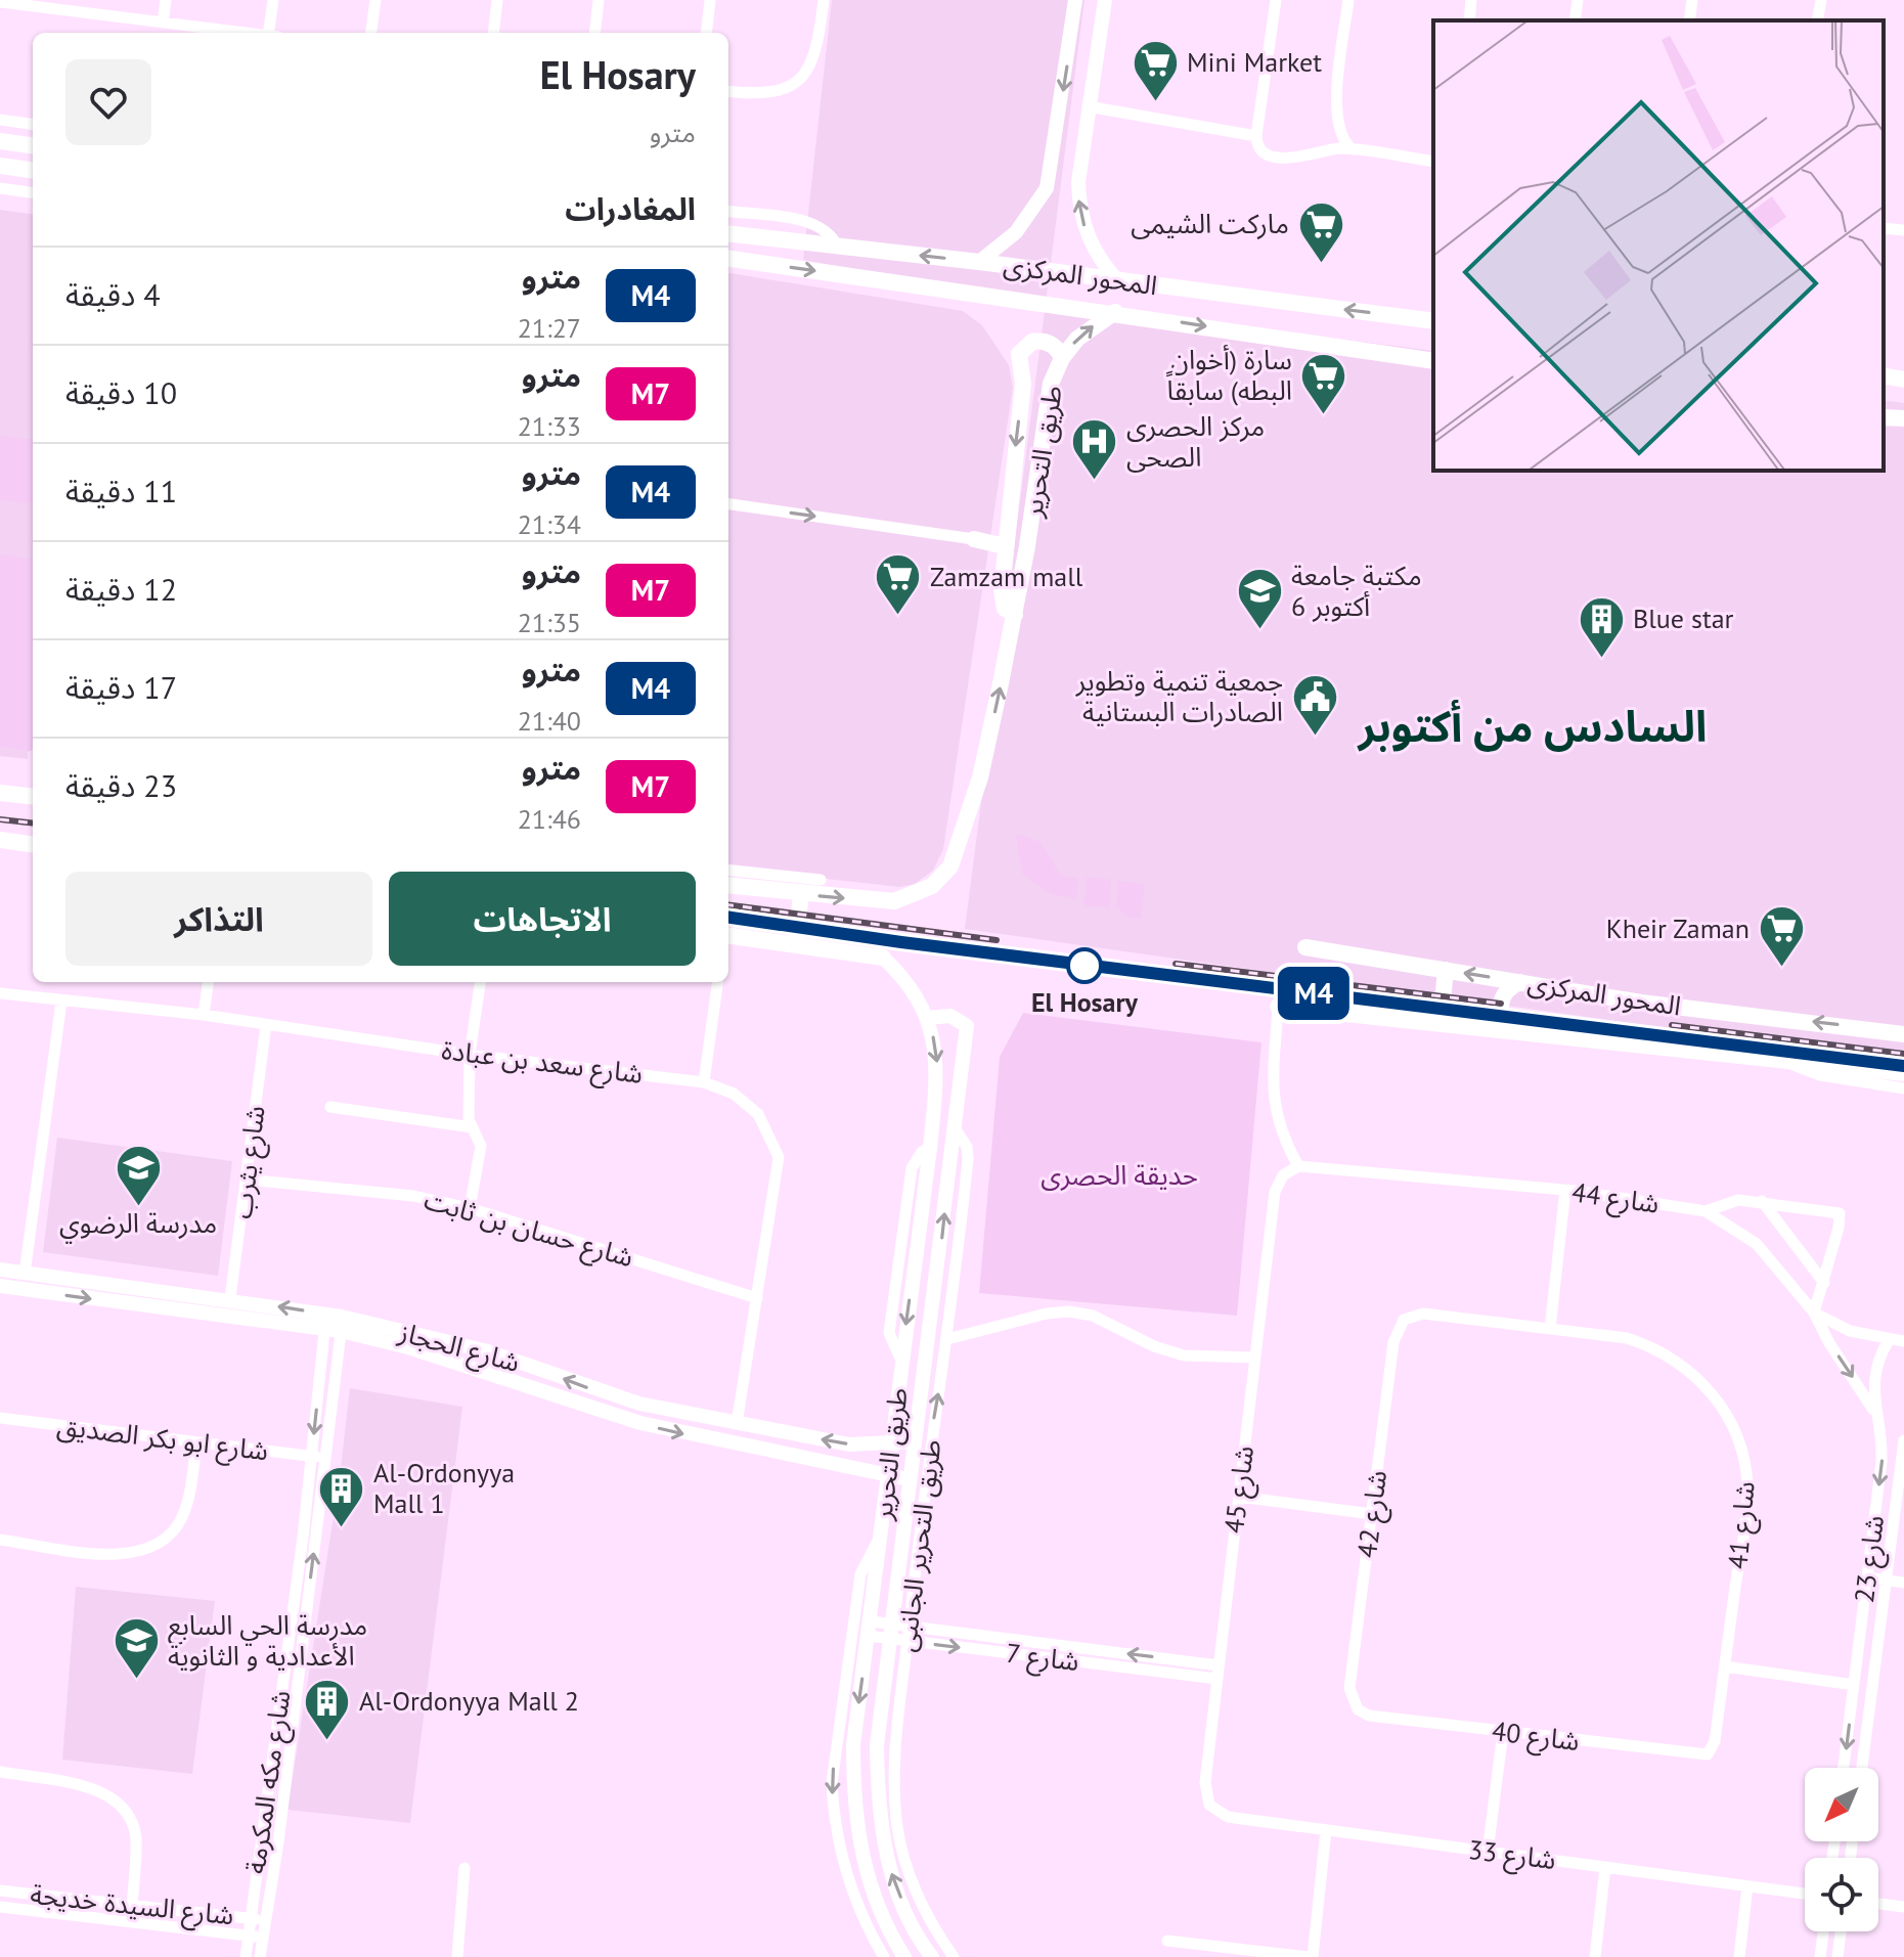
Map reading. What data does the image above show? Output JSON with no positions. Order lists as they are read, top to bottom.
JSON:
{
  "streets": {
    "main road": ["المحور المركزى", "طريق التحرير"],
    "street": [
      "شارع سعد بن عبادة",
      "شارع يثرب",
      "شارع 44",
      "شارع حسان بن ثابت",
      "شارع الحجاز",
      "شارع ابو بكر الصديق",
      "شارع 45",
      "شارع 42",
      "شارع 41",
      "طريق التحرير الجانبى",
      "شارع 23",
      "شارع 7",
      "شارع 40",
      "شارع مكه المكرمة",
      "شارع 33",
      "شارع السيدة خديجة"
    ]
  },
  "crossings": [
    ["المحور المركزى", "طريق التحرير"],
    ["طريق التحرير", "شارع الحجاز"],
    ["طريق التحرير", "طريق التحرير الجانبى"],
    ["طريق التحرير", "شارع 7"],
    ["شارع سعد بن عبادة", "شارع يثرب"],
    ["شارع سعد بن عبادة", "شارع حسان بن ثابت"],
    ["شارع سعد بن عبادة", "شارع الحجاز"],
    ["شارع يثرب", "شارع حسان بن ثابت"],
    ["شارع يثرب", "شارع الحجاز"],
    ["شارع 44", "شارع 45"],
    ["شارع 44", "شارع 23"],
    ["شارع الحجاز", "شارع مكه المكرمة"],
    ["شارع ابو بكر الصديق", "شارع مكه المكرمة"],
    ["شارع 45", "شارع 7"],
    ["شارع 45", "شارع 33"],
    ["شارع 42", "شارع 41"],
    ["شارع 42", "شارع 40"],
    ["شارع 41", "شارع 40"],
    ["طريق التحرير الجانبى", "شارع 7"],
    ["شارع مكه المكرمة", "شارع السيدة خديجة"]
  ],
  "districts": ["السادس من أكتوبر"],
  "parks": ["حديقة الحصرى"],
  "places": {
    "supermarket": [
      "Mini Market",
      "ماركت الشيمى",
      "سارة (أخوان البطه) سابقاً",
      "Zamzam mall",
      "Kheir Zaman"
    ],
    "hospital": ["مركز الحصرى الصحى"],
    "school or university": ["مكتبة جامعة 6 أكتوبر", "مدرسة الرضوي", "مدرسة الحي السابع الأعدادية و الثانوية"],
    "building": ["Blue star", "Al-Ordonyya Mall 1", "Al-Ordonyya Mall 2"],
    "public building": ["جمعية تنمية وتطوير الصادرات البستانية"],
    "other": ["El Hosary"]
  },
  "lines": ["metro line M4"],
  "north": "bottom left",
  "page": {
    "on_map": "M4",
    "heading": [
      ["El Hosary", "مترو"],
      "المغادرات"
    ],
    "list": [
      {
        "mark": "M4",
        "name": "مترو",
        "note": "21:27",
        "value": "4 دقيقة"
      },
      {
        "mark": "M7",
        "name": "مترو",
        "note": "21:33",
        "value": "10 دقيقة"
      },
      {
        "mark": "M4",
        "name": "مترو",
        "note": "21:34",
        "value": "11 دقيقة"
      },
      {
        "mark": "M7",
        "name": "مترو",
        "note": "21:35",
        "value": "12 دقيقة"
      },
      {
        "mark": "M4",
        "name": "مترو",
        "note": "21:40",
        "value": "17 دقيقة"
      },
      {
        "mark": "M7",
        "name": "مترو",
        "note": "21:46",
        "value": "23 دقيقة"
      }
    ],
    "buttons": ["الاتجاهات", "التذاكر"]
  }
}
